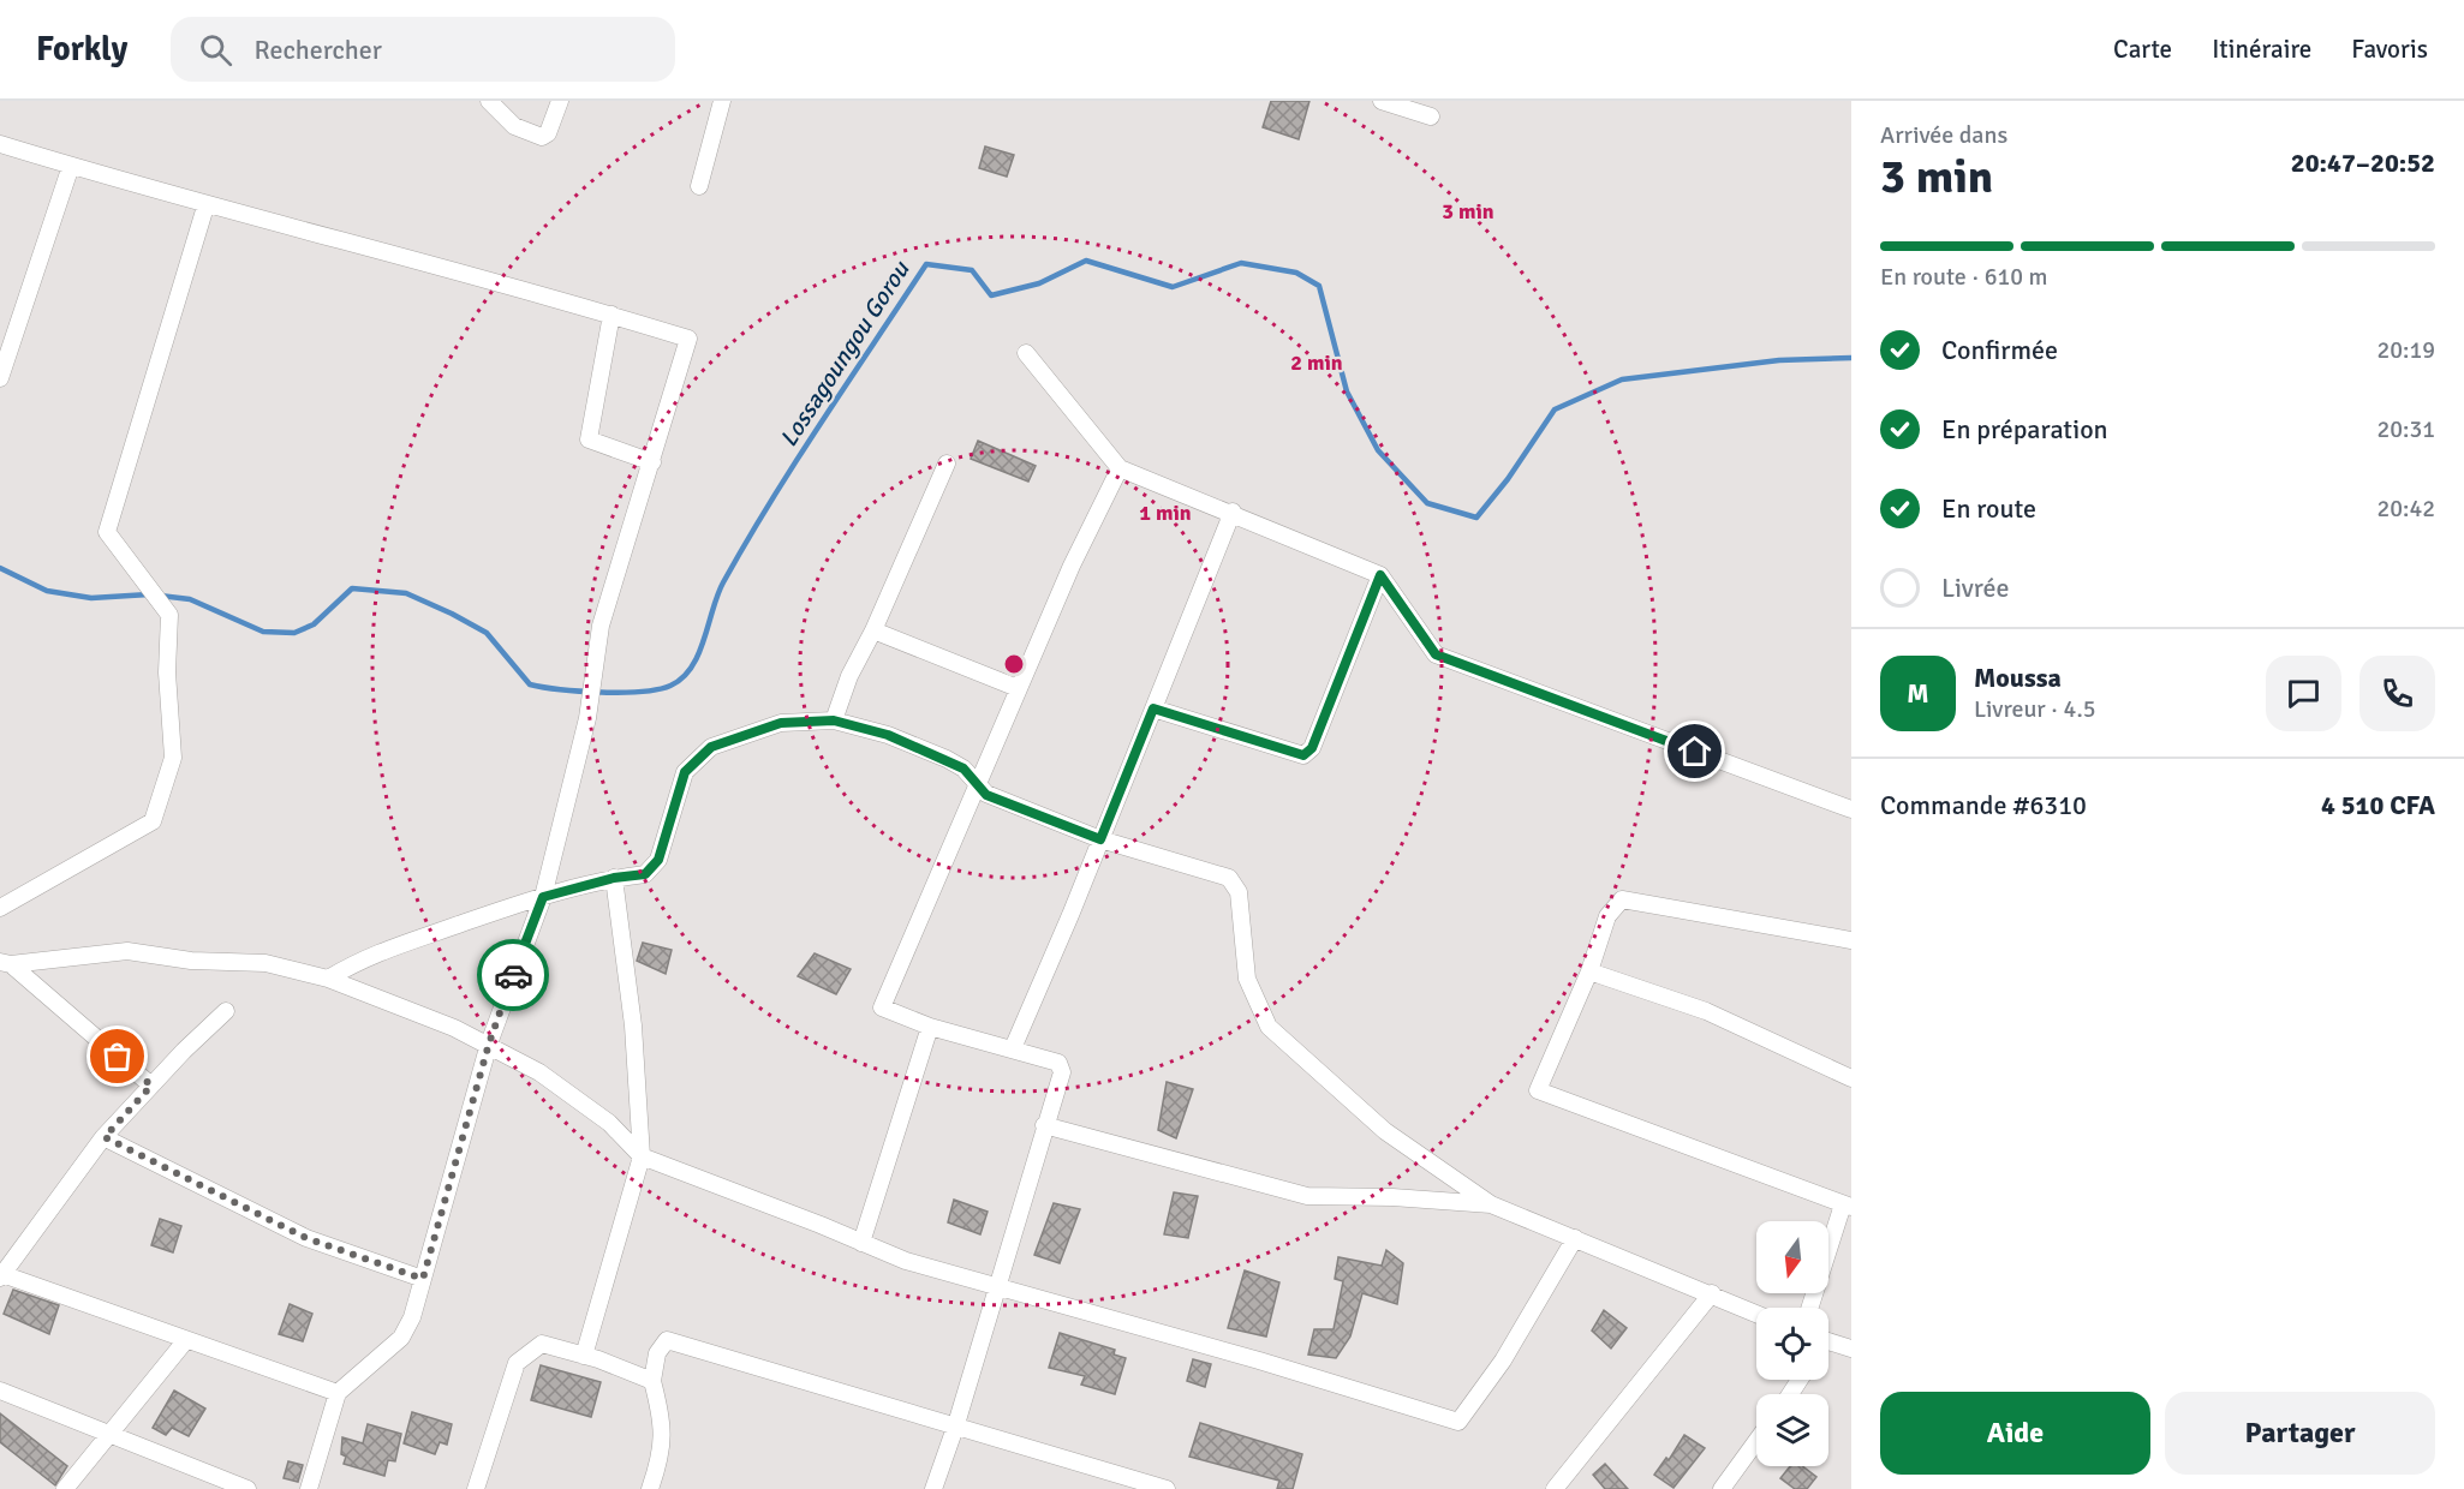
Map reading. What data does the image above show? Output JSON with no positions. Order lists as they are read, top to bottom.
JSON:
{
  "water": ["Lossagoungou Gorou"],
  "north": "bottom",
  "page": {
    "header": "Forkly",
    "search": "Rechercher",
    "nav": ["Carte", "Itinéraire", "Favoris"],
    "heading": ["3 min", "Arrivée dans", "20:47–20:52"],
    "panel": [
      "Moussa",
      "Livreur · 4.5",
      "Commande #6310",
      "4 510 CFA"
    ],
    "bar": "En route · 610 m",
    "list": [
      ["Confirmée", "20:19"],
      ["En préparation", "20:31"],
      ["En route", "20:42"],
      "Livrée"
    ],
    "round": "M",
    "buttons": ["Aide", "Partager"]
  },
  "rings": ["3 min", "2 min", "1 min"]
}
